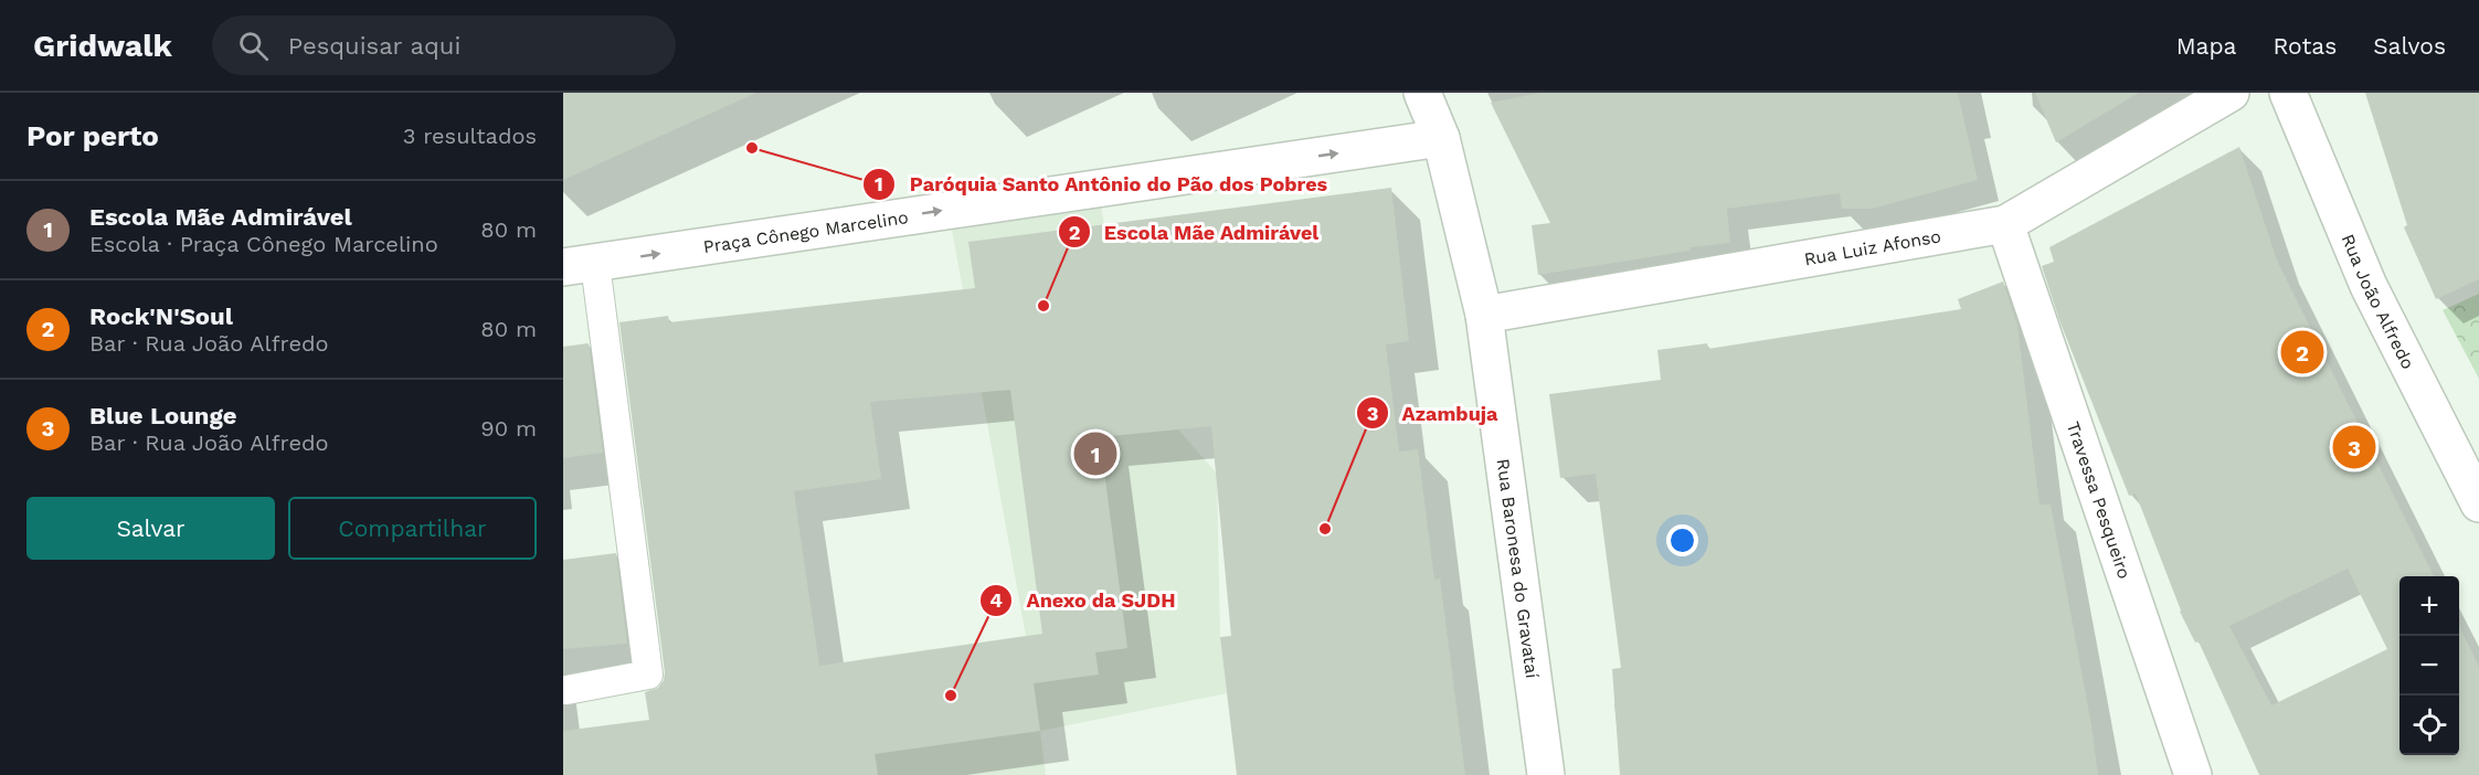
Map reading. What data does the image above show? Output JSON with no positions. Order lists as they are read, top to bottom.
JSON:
{
  "streets": {
    "street": [
      "Praça Cônego Marcelino",
      "Rua Luiz Afonso",
      "Rua João Alfredo",
      "Travessa Pesqueiro",
      "Rua Baronesa do Gravataí"
    ]
  },
  "crossings": [
    ["Praça Cônego Marcelino", "Rua Baronesa do Gravataí"],
    ["Rua Luiz Afonso", "Travessa Pesqueiro"],
    ["Rua Luiz Afonso", "Rua Baronesa do Gravataí"]
  ],
  "one_way": ["Praça Cônego Marcelino"],
  "places": [
    "Paróquia Santo Antônio do Pão dos Pobres",
    "Escola Mãe Admirável",
    "Azambuja",
    "Anexo da SJDH"
  ],
  "page": {
    "header": "Gridwalk",
    "search": "Pesquisar aqui",
    "nav": ["Mapa", "Rotas", "Salvos"],
    "heading": ["Por perto", "3 resultados"],
    "list": [
      {
        "mark": "1",
        "name": "Escola Mãe Admirável",
        "note": "Escola · Praça Cônego Marcelino",
        "value": "80 m"
      },
      {
        "mark": "2",
        "name": "Rock'N'Soul",
        "note": "Bar · Rua João Alfredo",
        "value": "80 m"
      },
      {
        "mark": "3",
        "name": "Blue Lounge",
        "note": "Bar · Rua João Alfredo",
        "value": "90 m"
      }
    ],
    "pins": ["2", "3", "1"],
    "buttons": ["Salvar", "Compartilhar"],
    "map_buttons": ["+", "−"]
  }
}
